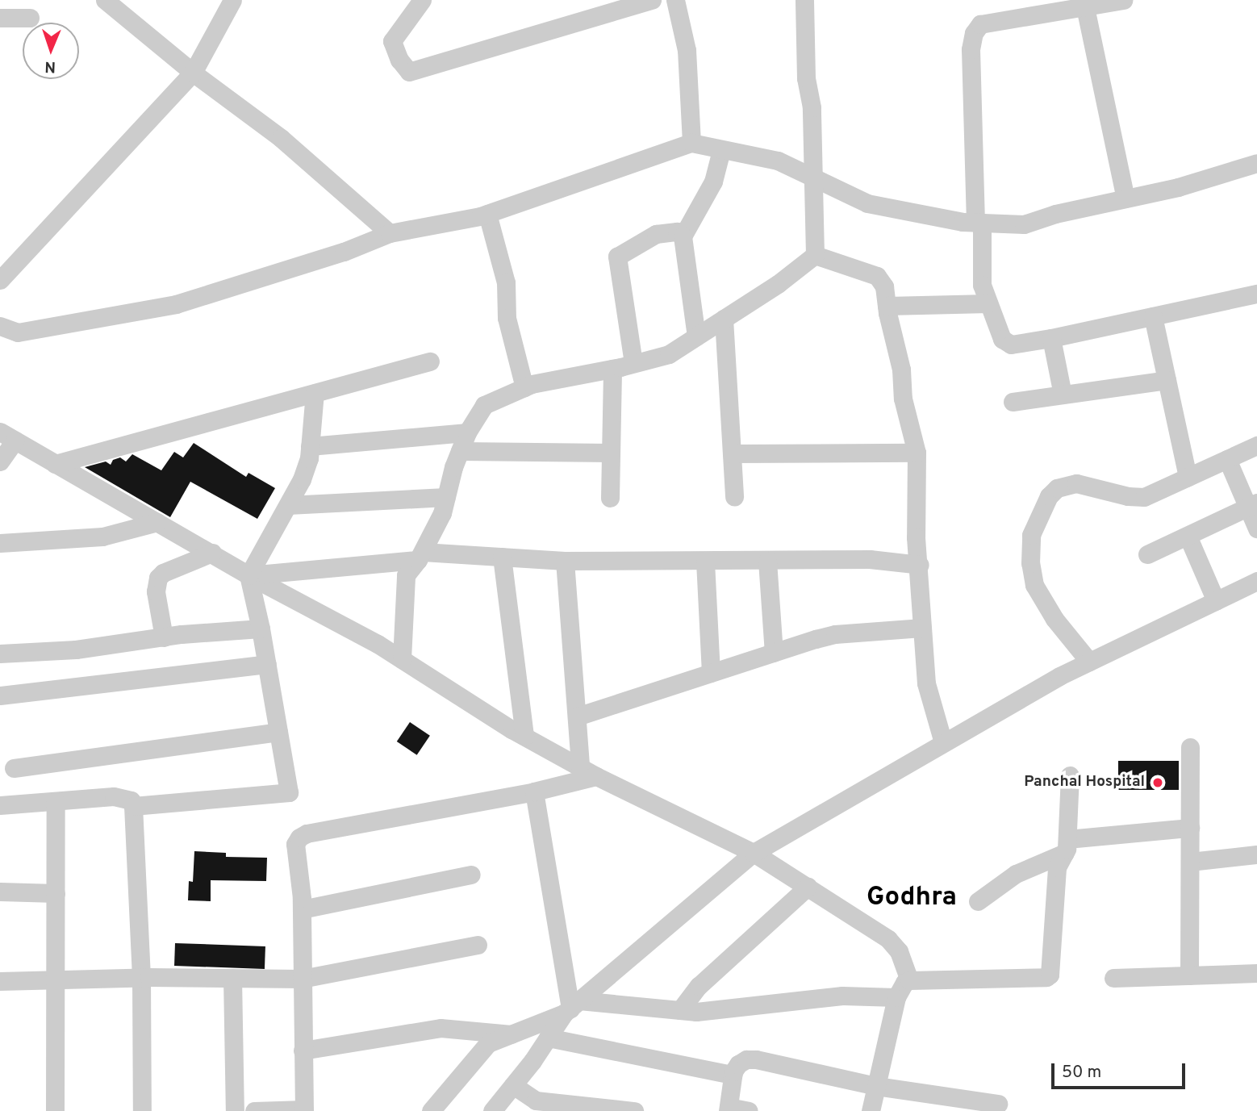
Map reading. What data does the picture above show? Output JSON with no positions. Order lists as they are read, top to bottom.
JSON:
{
  "districts": ["Godhra"],
  "places": ["Panchal Hospital"],
  "scale_bar": "50 m",
  "north": "bottom"
}
